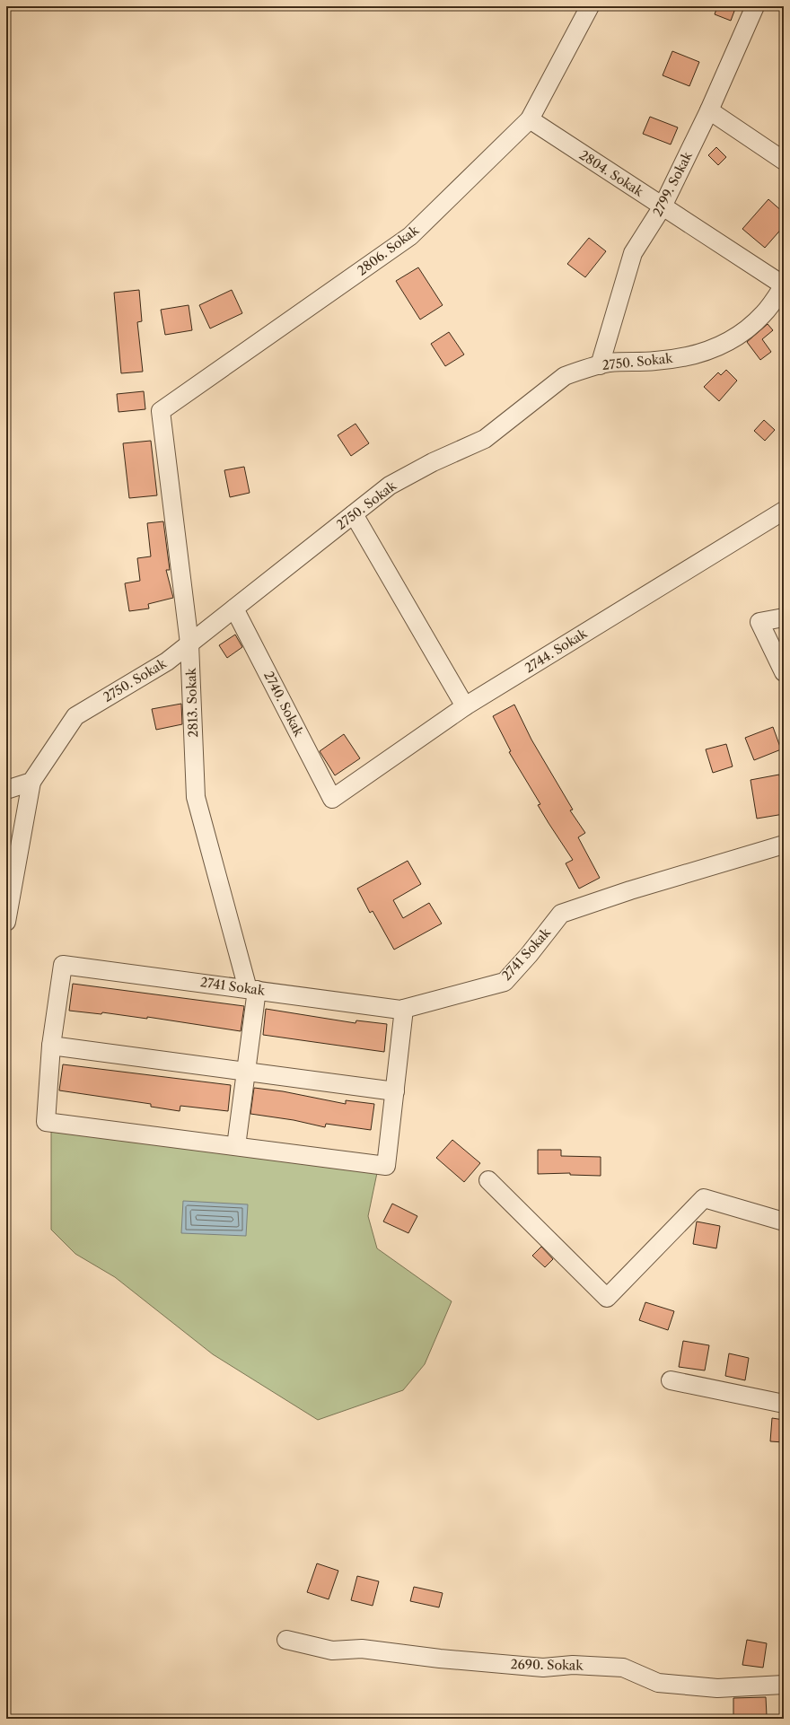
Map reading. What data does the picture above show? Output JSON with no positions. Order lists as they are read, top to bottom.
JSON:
{
  "streets": {
    "street": [
      "2804. Sokak",
      "2799. Sokak",
      "2806. Sokak",
      "2750. Sokak",
      "2744. Sokak",
      "2813. Sokak",
      "2740. Sokak",
      "2741 Sokak",
      "2690. Sokak"
    ]
  },
  "crossings": [
    ["2804. Sokak", "2799. Sokak"],
    ["2804. Sokak", "2806. Sokak"],
    ["2804. Sokak", "2750. Sokak"],
    ["2799. Sokak", "2750. Sokak"],
    ["2806. Sokak", "2813. Sokak"],
    ["2750. Sokak", "2813. Sokak"],
    ["2750. Sokak", "2740. Sokak"],
    ["2744. Sokak", "2740. Sokak"],
    ["2813. Sokak", "2741 Sokak"]
  ]
}
